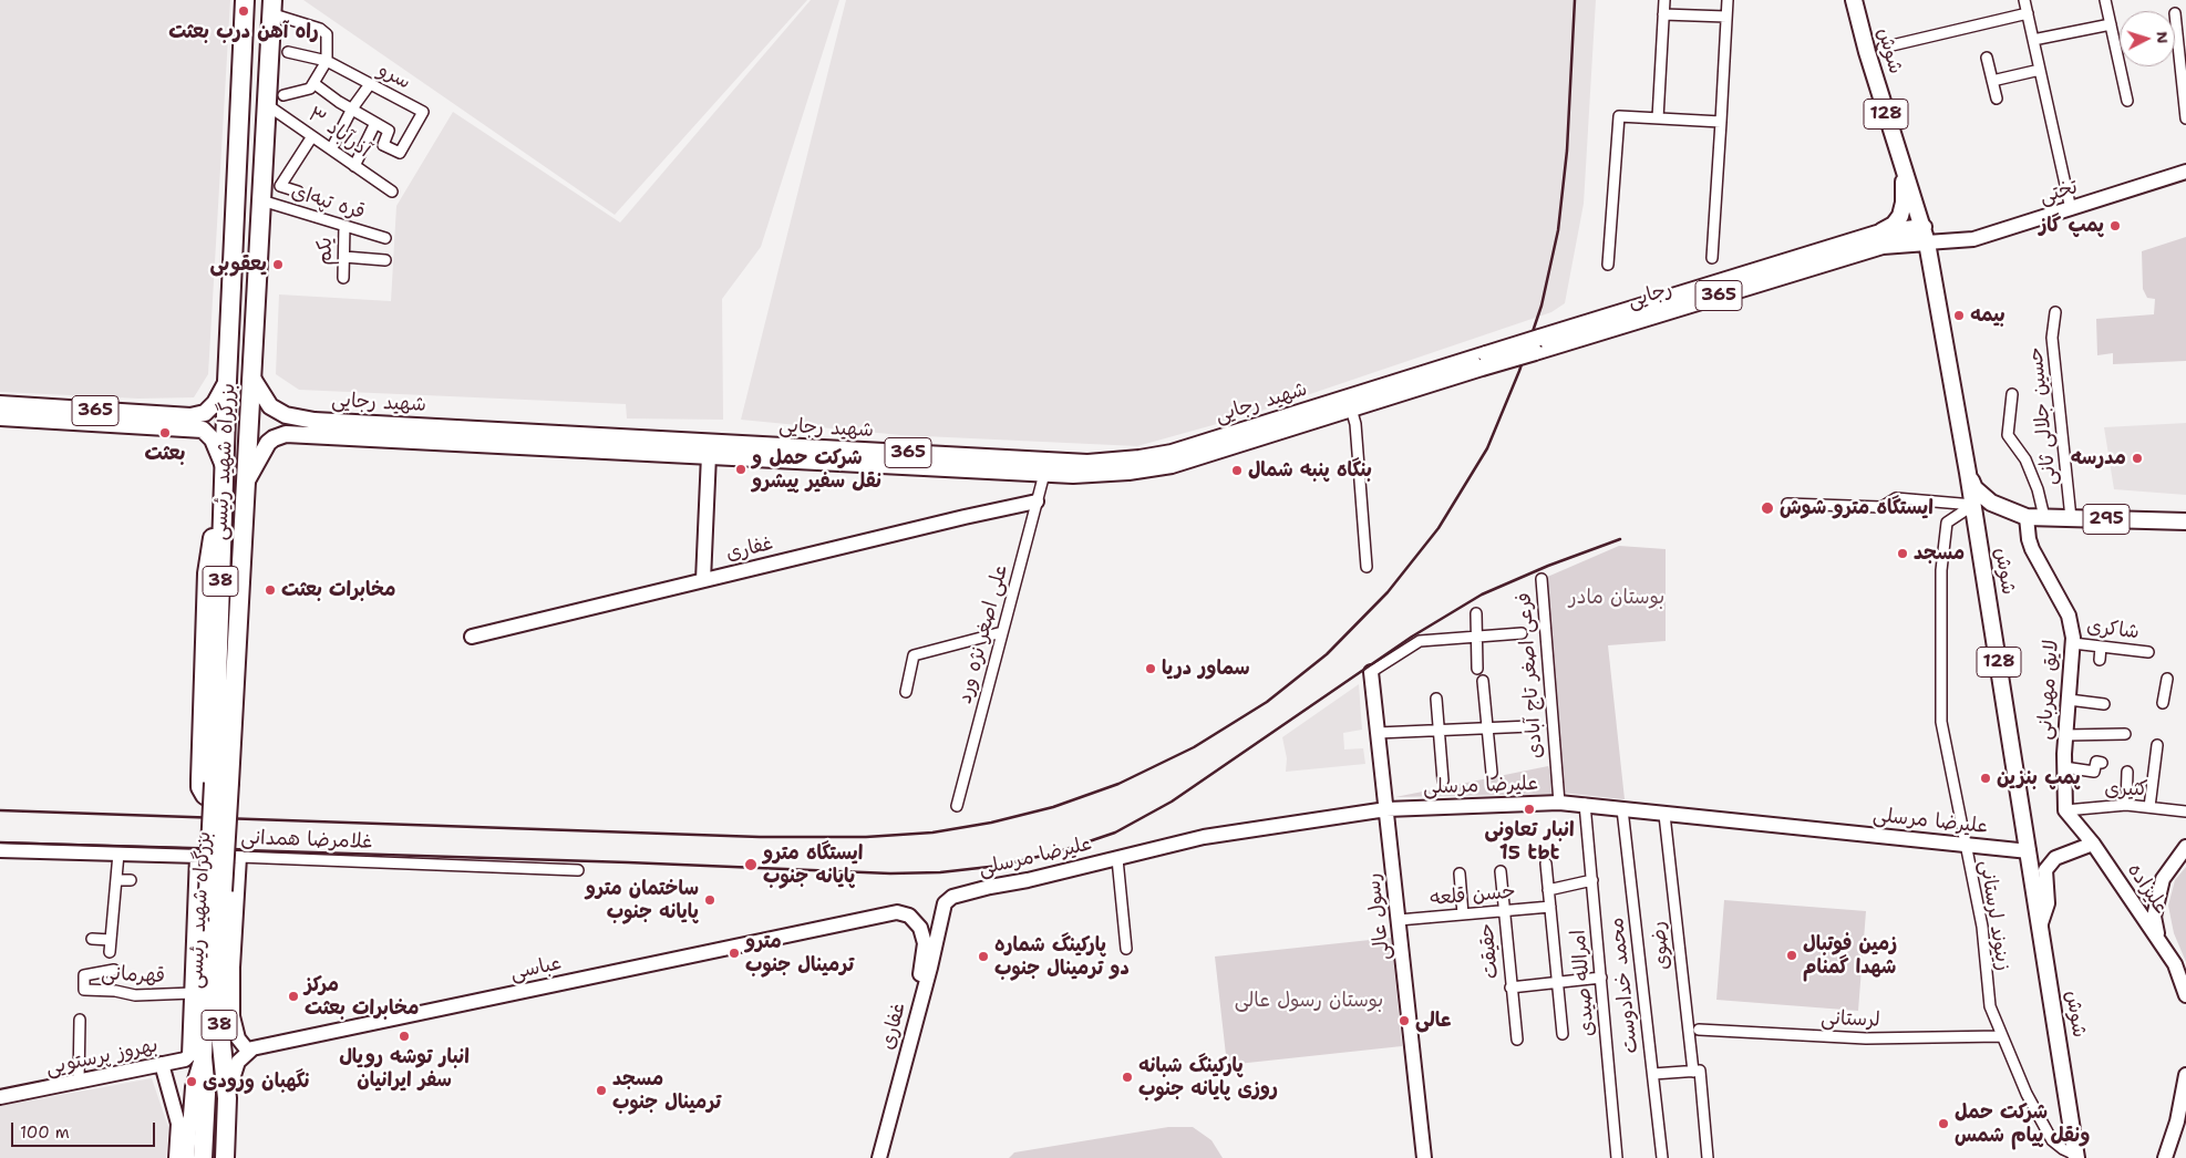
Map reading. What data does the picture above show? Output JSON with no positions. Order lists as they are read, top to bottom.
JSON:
{
  "streets": {
    "highway": ["بزرگراه شهید رئیسی", "38"],
    "main road": [
      "شوش",
      "128",
      "رجایی",
      "365",
      "شهید رجایی",
      "295"
    ],
    "street": [
      "سرو",
      "۳ آذرآباد",
      "تختی",
      "قره تپه‌ای",
      "یکم",
      "حسین جلالی ثانی",
      "غفاری",
      "شاکری",
      "علی اصغر نژه ورد",
      "فرعی اصغر تاج آبادی",
      "لایق مهربانی",
      "علیرضا مرسلی",
      "کثیری",
      "غلامرضا همدانی",
      "علیزاده",
      "حسن قلعه",
      "زینوند لرستانی",
      "رسول عالی",
      "رضوی",
      "حقیقت",
      "عباسی",
      "قهرمانی",
      "امرالله صیدی",
      "محمد خدادوست",
      "لرستانی",
      "بهروز پرستویی"
    ]
  },
  "crossings": [
    ["شوش", "تختی"],
    ["شوش", "رجایی"],
    ["شوش", "365"],
    ["شوش", "295"],
    ["شوش", "علیرضا مرسلی"],
    ["شوش", "زینوند لرستانی"],
    ["۳ آذرآباد", "بزرگراه شهید رئیسی"],
    ["تختی", "رجایی"],
    ["قره تپه‌ای", "یکم"],
    ["قره تپه‌ای", "بزرگراه شهید رئیسی"],
    ["رجایی", "365"],
    ["رجایی", "شهید رجایی"],
    ["365", "شهید رجایی"],
    ["365", "بزرگراه شهید رئیسی"],
    ["شهید رجایی", "علی اصغر نژه ورد"],
    ["حسین جلالی ثانی", "295"],
    ["295", "لایق مهربانی"],
    ["غفاری", "علی اصغر نژه ورد"],
    ["غفاری", "علیرضا مرسلی"],
    ["غفاری", "عباسی"],
    ["شاکری", "لایق مهربانی"],
    ["فرعی اصغر تاج آبادی", "علیرضا مرسلی"],
    ["لایق مهربانی", "کثیری"],
    ["لایق مهربانی", "علیزاده"],
    ["علیرضا مرسلی", "زینوند لرستانی"],
    ["علیرضا مرسلی", "رسول عالی"],
    ["علیرضا مرسلی", "رضوی"],
    ["علیرضا مرسلی", "امرالله صیدی"],
    ["علیرضا مرسلی", "محمد خدادوست"],
    ["کثیری", "علیزاده"],
    ["حسن قلعه", "رسول عالی"],
    ["حسن قلعه", "حقیقت"],
    ["زینوند لرستانی", "لرستانی"],
    ["قهرمانی", "بهروز پرستویی"]
  ],
  "parks": ["بوستان مادر", "بوستان رسول عالی"],
  "places": [
    "راه آهن درب بعثت",
    "پمپ گاز",
    "یعقوبی",
    "بیمه",
    "بعثت",
    "مدرسه",
    "شرکت حمل و نقل سفیر پیشرو",
    "بنگاه پنبه شمال",
    "ایستگاه مترو شوش",
    "مسجد",
    "مخابرات بعثت",
    "سماور دریا",
    "پمپ بنزین",
    "انبار تعاونی 15 tbt",
    "ایستگاه مترو پایانه جنوب",
    "ساختمان مترو پایانه جنوب",
    "مترو ترمینال جنوب",
    "زمین فوتبال شهدا گمنام",
    "پارکینگ شماره دو ترمینال جنوب",
    "مرکز مخابرات بعثت",
    "عالی",
    "انبار توشه رویال سفر ایرانیان",
    "پارکینگ شبانه روزی پایانه جنوب",
    "نگهبان ورودی",
    "مسجد ترمینال جنوب",
    "شرکت حمل ونقل پیام شمس"
  ],
  "scale_bar": "100 m",
  "north": "right"
}
